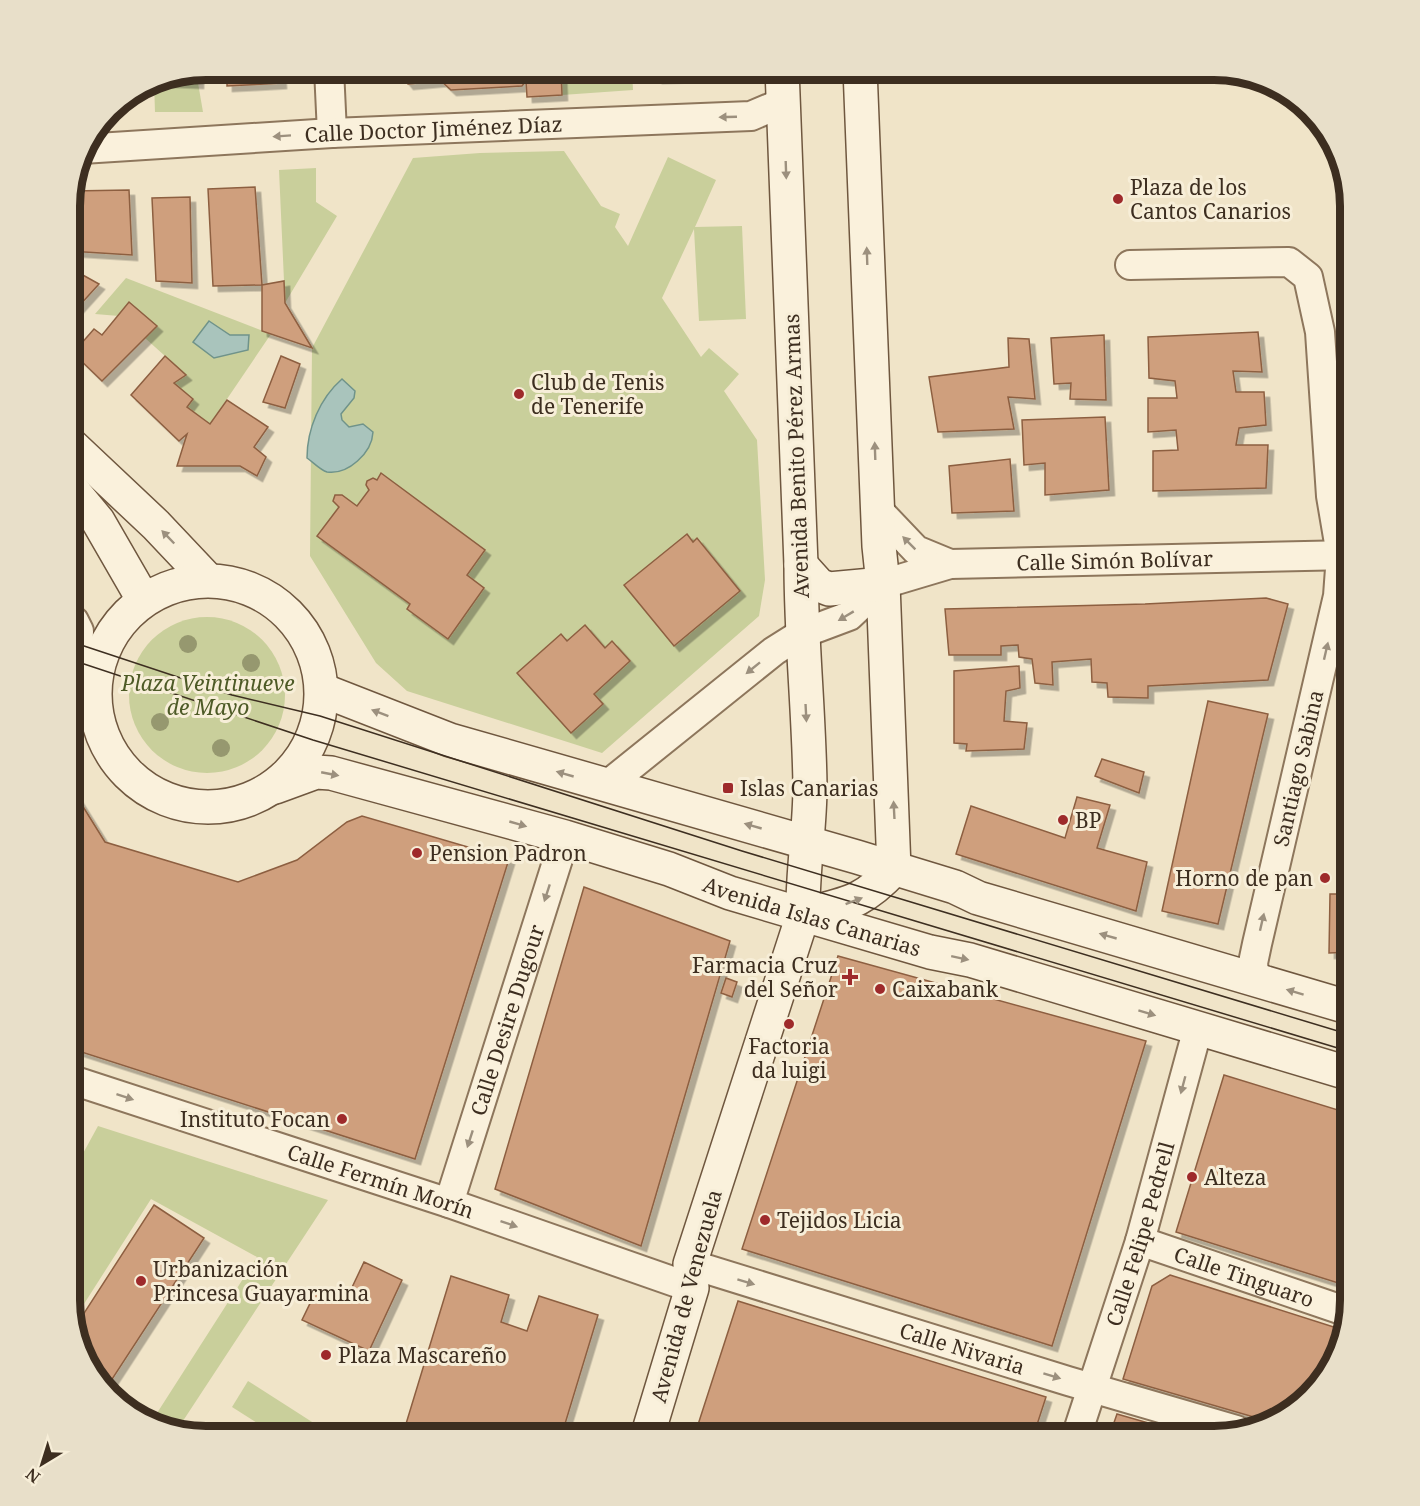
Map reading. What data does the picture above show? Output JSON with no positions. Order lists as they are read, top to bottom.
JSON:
{
  "streets": {
    "main road": ["Avenida Benito Pérez Armas", "Avenida Islas Canarias", "Avenida de Venezuela"],
    "street": [
      "Calle Doctor Jiménez Díaz",
      "Calle Simón Bolívar",
      "Santiago Sabina",
      "Calle Desire Dugour",
      "Calle Fermín Morín",
      "Calle Felipe Pedrell",
      "Calle Tinguaro",
      "Calle Nivaria"
    ]
  },
  "crossings": [
    ["Calle Doctor Jiménez Díaz", "Avenida Benito Pérez Armas"],
    ["Avenida Benito Pérez Armas", "Avenida de Venezuela"],
    ["Avenida Islas Canarias", "Calle Desire Dugour"],
    ["Avenida Islas Canarias", "Calle Felipe Pedrell"],
    ["Avenida Islas Canarias", "Avenida de Venezuela"],
    ["Calle Desire Dugour", "Calle Fermín Morín"],
    ["Calle Fermín Morín", "Avenida de Venezuela"],
    ["Calle Fermín Morín", "Calle Nivaria"],
    ["Calle Felipe Pedrell", "Calle Tinguaro"],
    ["Calle Felipe Pedrell", "Calle Nivaria"],
    ["Avenida de Venezuela", "Calle Nivaria"]
  ],
  "one_way": [
    "Calle Doctor Jiménez Díaz",
    "Santiago Sabina",
    "Calle Desire Dugour",
    "Calle Fermín Morín",
    "Calle Felipe Pedrell",
    "Calle Nivaria"
  ],
  "parks": ["Plaza Veintinueve de Mayo"],
  "places": {
    "other": [
      "Plaza de los Cantos Canarios",
      "Club de Tenis de Tenerife",
      "BP",
      "Pension Padron",
      "Horno de pan",
      "Caixabank",
      "Factoria da luigi",
      "Instituto Focan",
      "Alteza",
      "Tejidos Licia",
      "Urbanización Princesa Guayarmina",
      "Plaza Mascareño"
    ],
    "transit": ["Islas Canarias"],
    "health": ["Farmacia Cruz del Señor"]
  },
  "north": "bottom left"
}
